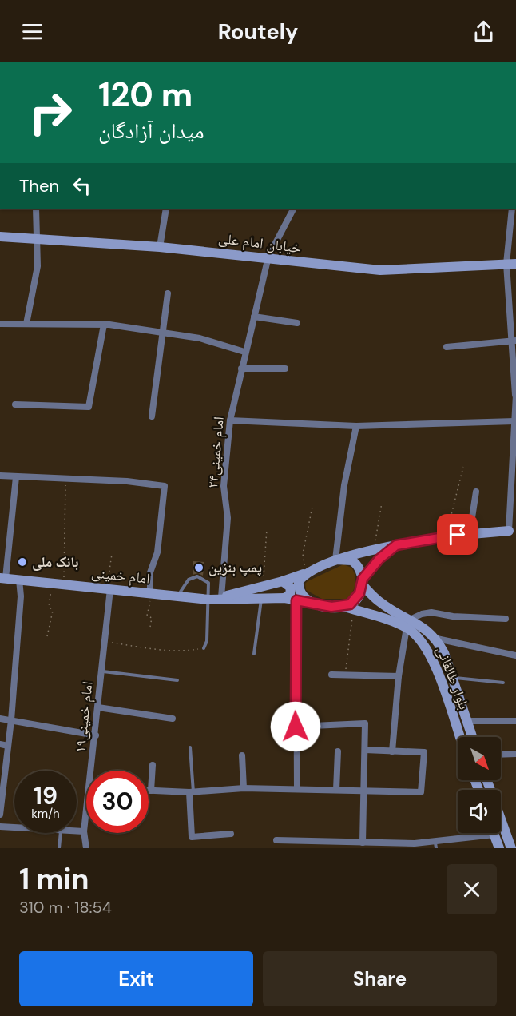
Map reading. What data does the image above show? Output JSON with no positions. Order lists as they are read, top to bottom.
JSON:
{
  "streets": {
    "main road": ["خیابان امام علی", "امام خمینی", "بلوار طالقانی"],
    "street": ["امام خمینی۲۴", "امام خمینی۱۹"]
  },
  "crossings": [
    ["خیابان امام علی", "امام خمینی۲۴"],
    ["امام خمینی۲۴", "امام خمینی"],
    ["امام خمینی", "بلوار طالقانی"],
    ["امام خمینی", "امام خمینی۱۹"]
  ],
  "places": ["بانک ملی", "پمپ بنزین"],
  "north": "bottom right",
  "page": {
    "header": "Routely",
    "turn": ["120 m", "میدان آزادگان"],
    "then": "Then",
    "speed": "19 km/h",
    "limit": "30",
    "heading": ["1 min", "310 m · 18:54"],
    "buttons": ["Exit", "Share"]
  }
}
